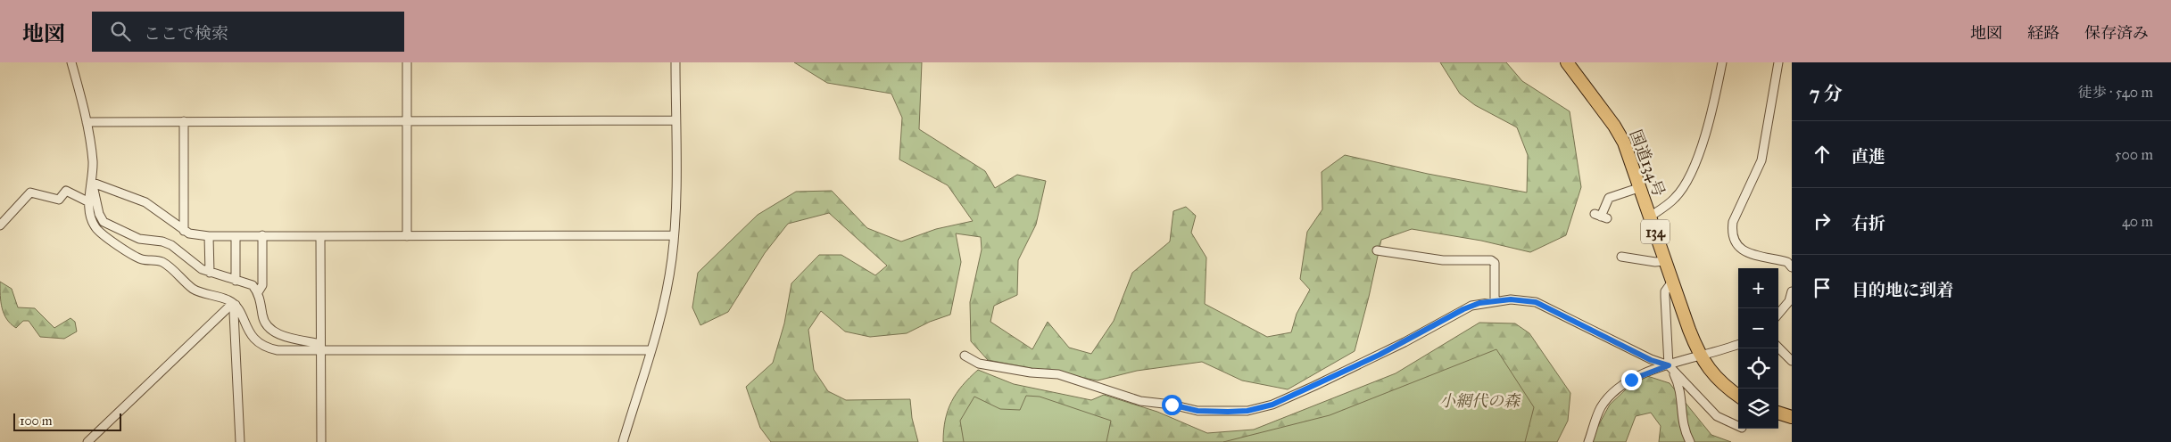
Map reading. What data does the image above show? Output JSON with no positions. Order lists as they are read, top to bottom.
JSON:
{
  "streets": {
    "highway": ["国道134号", "134"]
  },
  "parks": ["小網代の森"],
  "scale_bar": "100 m",
  "page": {
    "header": "地図",
    "search": "ここで検索",
    "nav": ["地図", "経路", "保存済み"],
    "heading": ["7 分", "徒歩 · 540 m"],
    "list": [
      ["直進", "500 m"],
      ["右折", "40 m"],
      "目的地に到着"
    ],
    "map_buttons": ["+", "−"],
    "scale": "100 m"
  }
}
